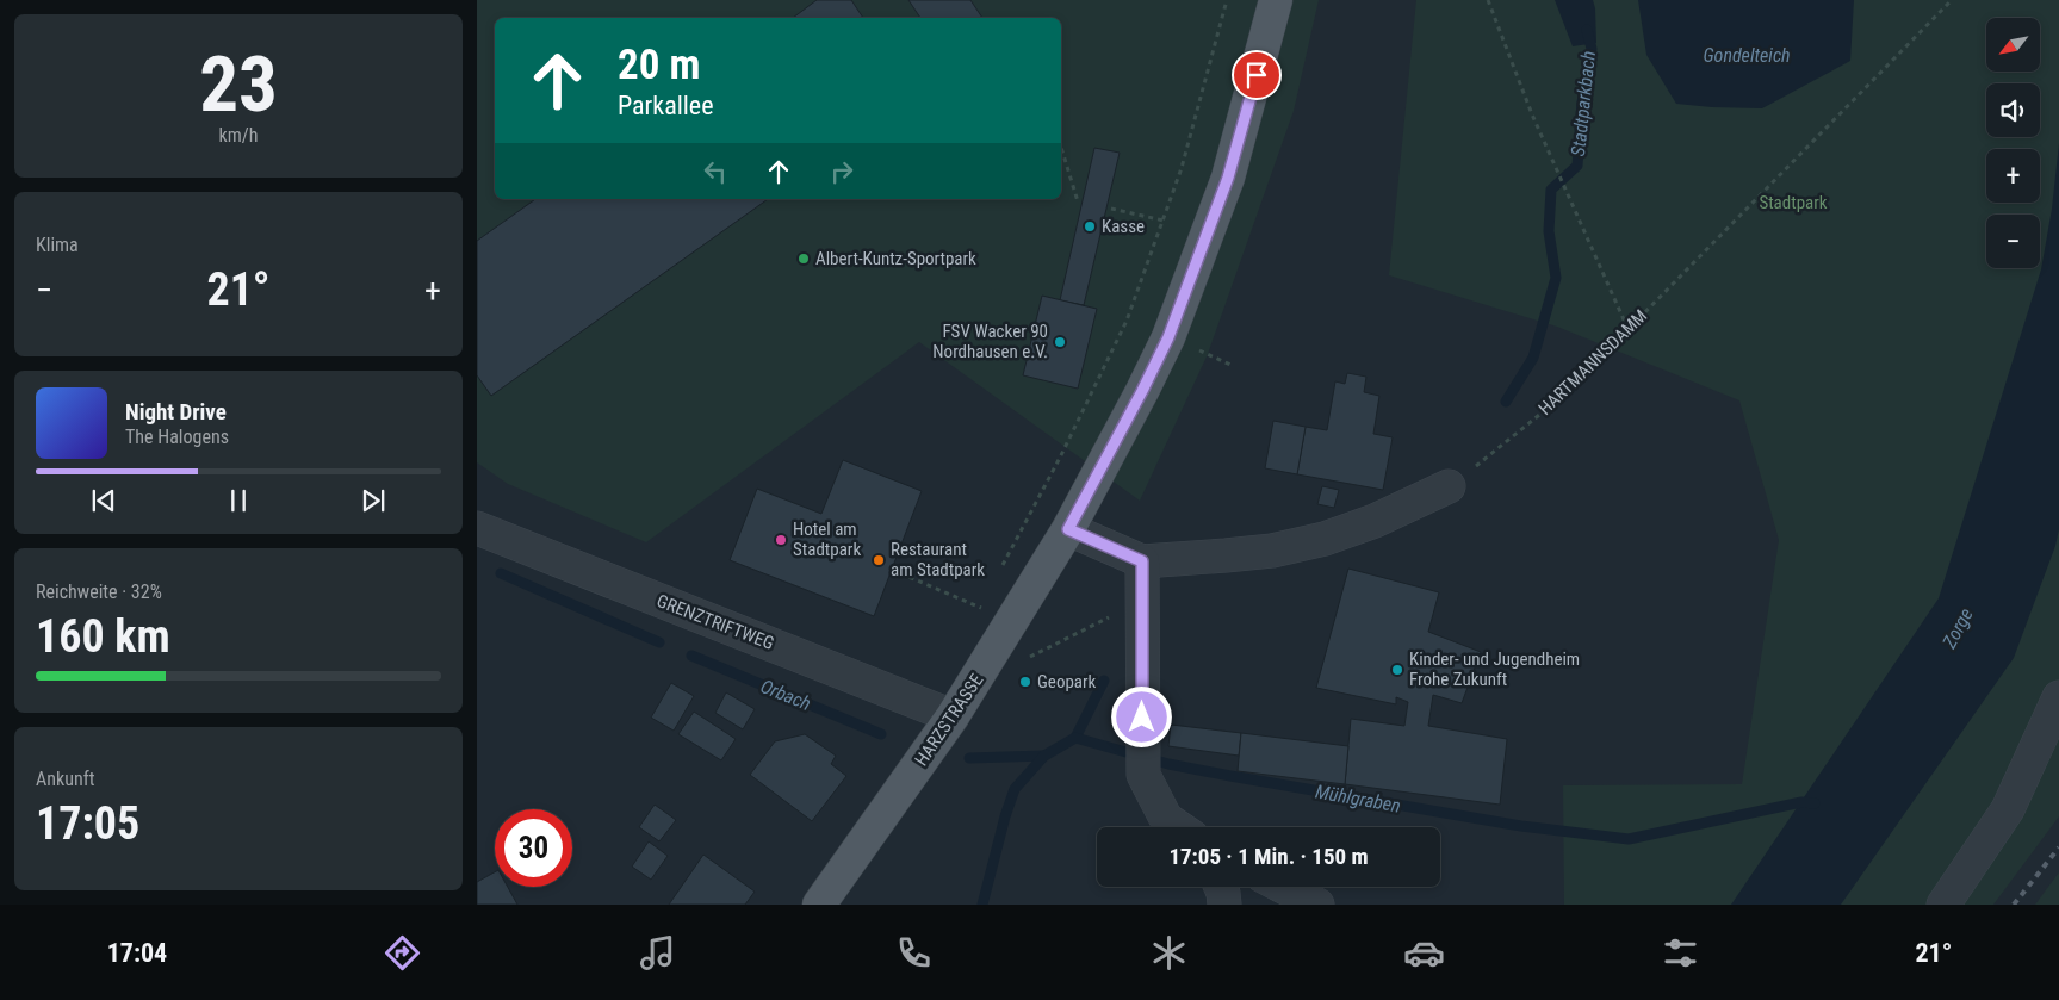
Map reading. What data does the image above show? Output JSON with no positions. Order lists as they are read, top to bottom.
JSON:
{
  "streets": {
    "main road": ["HARZSTRASSE"],
    "street": ["GRENZTRIFTWEG"],
    "path": ["HARTMANNSDAMM"]
  },
  "crossings": [
    ["GRENZTRIFTWEG", "HARZSTRASSE"]
  ],
  "water": [
    "Gondelteich",
    "Stadtparkbach",
    "Zorge",
    "Orbach",
    "Mühlgraben"
  ],
  "parks": ["Stadtpark"],
  "places": [
    "Kasse",
    "Albert-Kuntz-Sportpark",
    "FSV Wacker 90 Nordhausen e.V.",
    "Hotel am Stadtpark",
    "Restaurant am Stadtpark",
    "Kinder- und Jugendheim Frohe Zukunft",
    "Geopark"
  ],
  "north": "bottom left",
  "page": {
    "tile": [
      ["23", "km/h"],
      "Klima",
      ["Reichweite · 32%", "160 km"],
      ["Ankunft", "17:05"]
    ],
    "map_buttons": ["+", "−"],
    "turn": ["20 m", "Parkallee"],
    "heat": ["−", "21°", "+"],
    "song": ["Night Drive", "The Halogens"],
    "limit": "30",
    "trip": "17:05 · 1 Min. · 150 m",
    "tabs": ["17:04", "21°"]
  }
}
